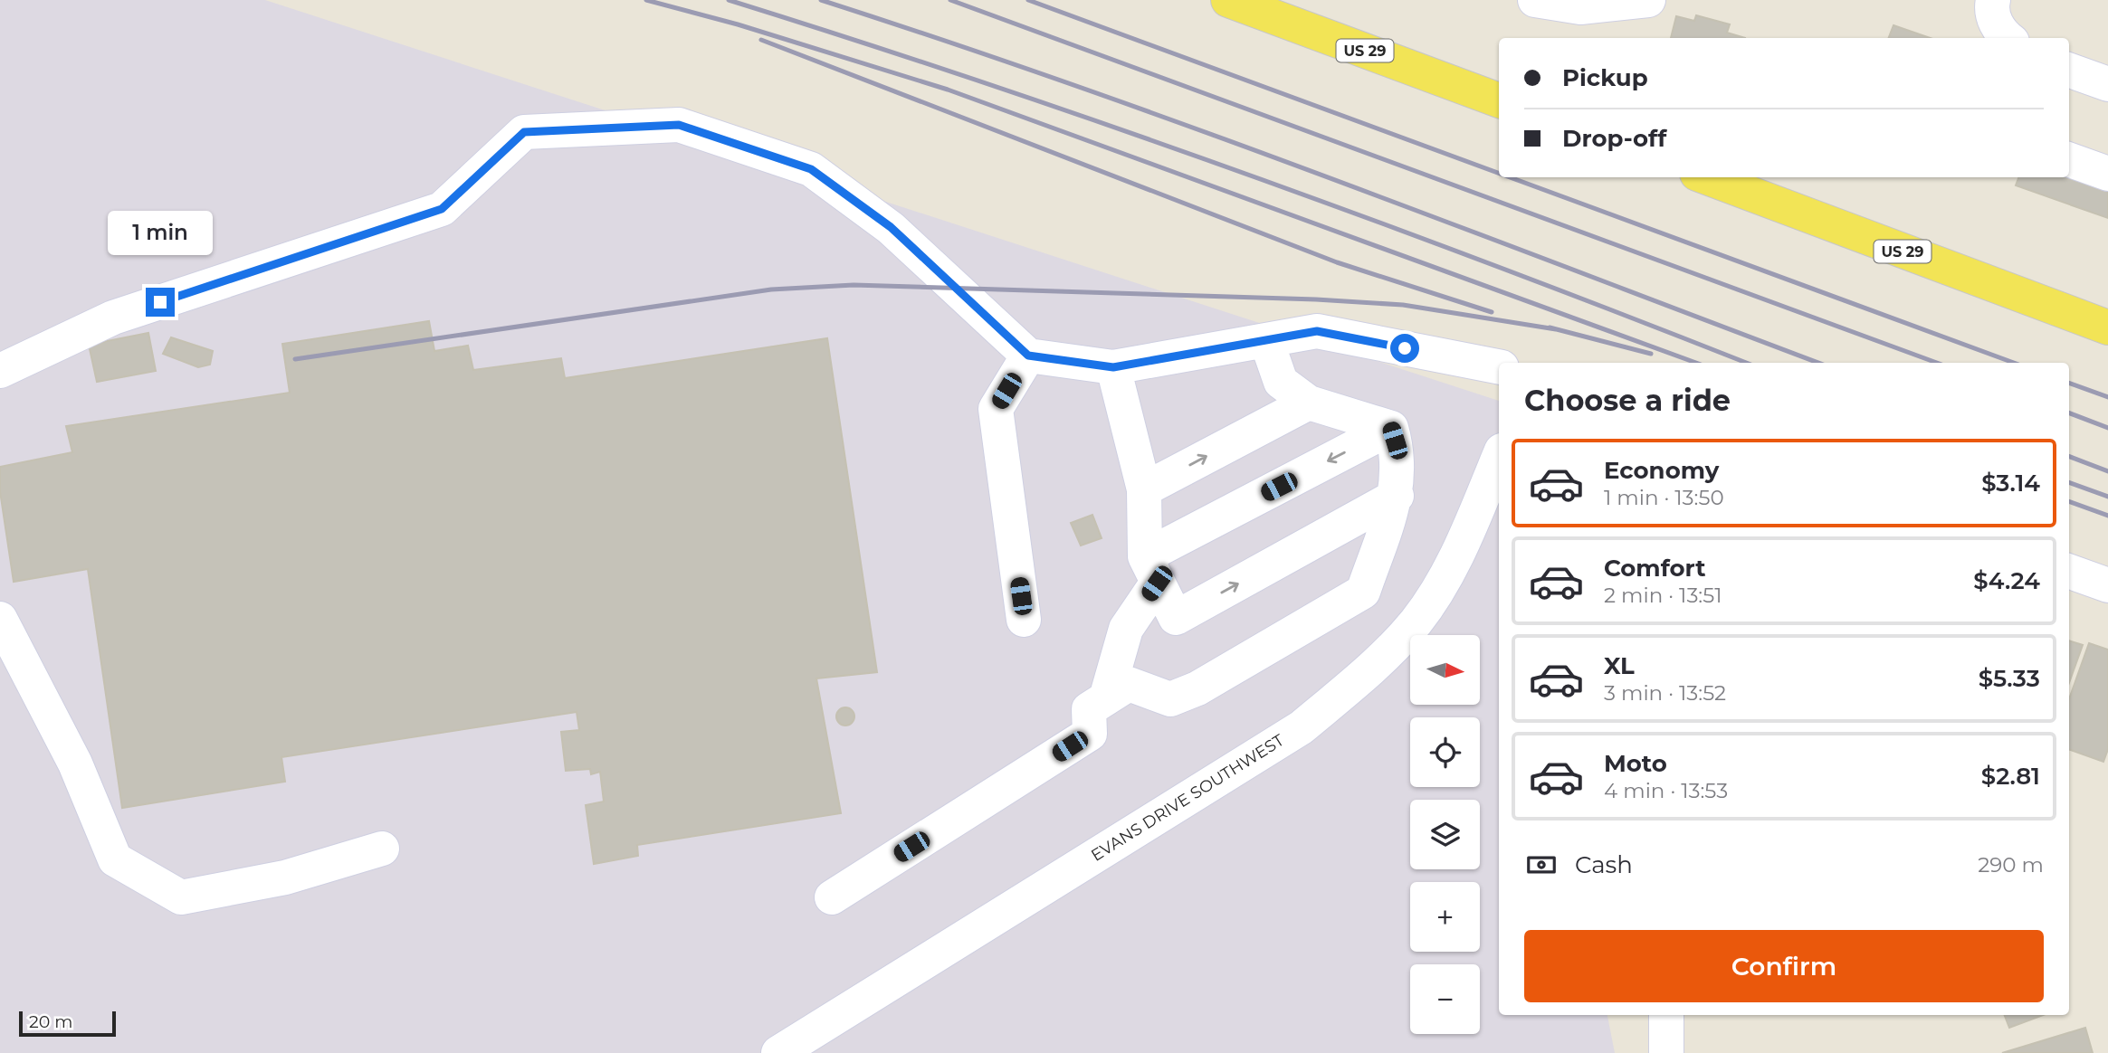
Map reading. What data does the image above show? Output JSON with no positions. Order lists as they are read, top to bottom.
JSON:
{
  "streets": {
    "main road": ["US 29"],
    "street": ["EVANS DRIVE SOUTHWEST"]
  },
  "scale_bar": "20 m",
  "north": "right",
  "page": {
    "banner": ["Pickup", "Drop-off"],
    "bubble": "1 min",
    "heading": "Choose a ride",
    "list": [
      {
        "name": "Economy",
        "note": "1 min · 13:50",
        "value": "$3.14"
      },
      {
        "name": "Comfort",
        "note": "2 min · 13:51",
        "value": "$4.24"
      },
      {
        "name": "XL",
        "note": "3 min · 13:52",
        "value": "$5.33"
      },
      {
        "name": "Moto",
        "note": "4 min · 13:53",
        "value": "$2.81"
      }
    ],
    "map_buttons": ["+", "−"],
    "pay": ["Cash", "290 m"],
    "buttons": "Confirm",
    "scale": "20 m"
  }
}
